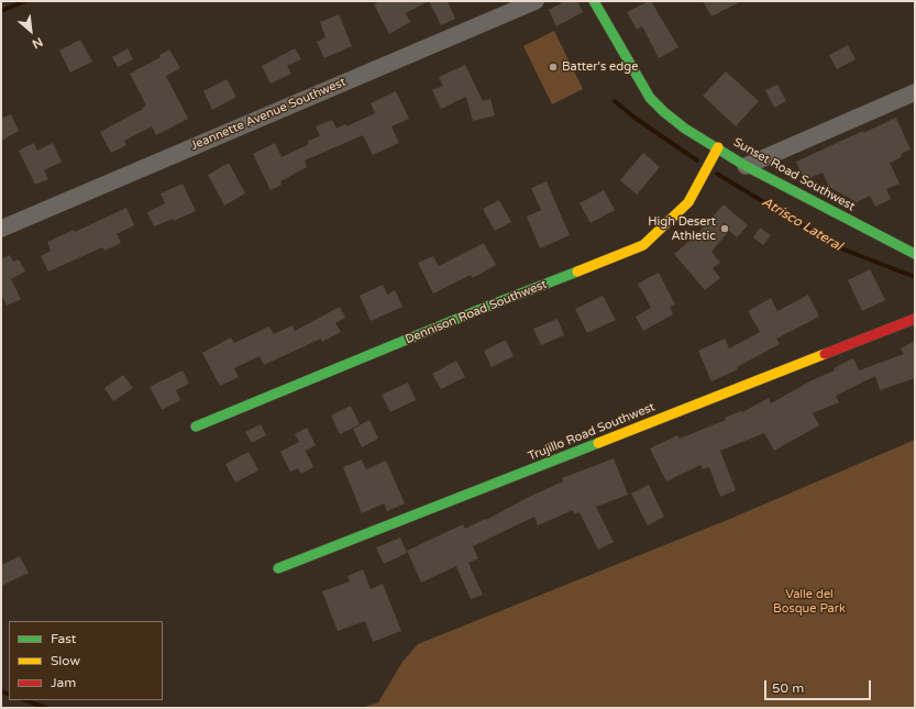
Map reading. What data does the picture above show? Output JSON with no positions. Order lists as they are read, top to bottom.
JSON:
{
  "streets": {
    "street": [
      "Jeannette Avenue Southwest",
      "Sunset Road Southwest",
      "Dennison Road Southwest",
      "Trujillo Road Southwest"
    ]
  },
  "crossings": [
    ["Sunset Road Southwest", "Dennison Road Southwest"]
  ],
  "water": ["Atrisco Lateral"],
  "parks": ["Valle del Bosque Park"],
  "places": ["Batter's edge", "High Desert Athletic"],
  "legend": ["Fast", "Slow", "Jam"],
  "scale_bar": "50 m",
  "north": "bottom right"
}
